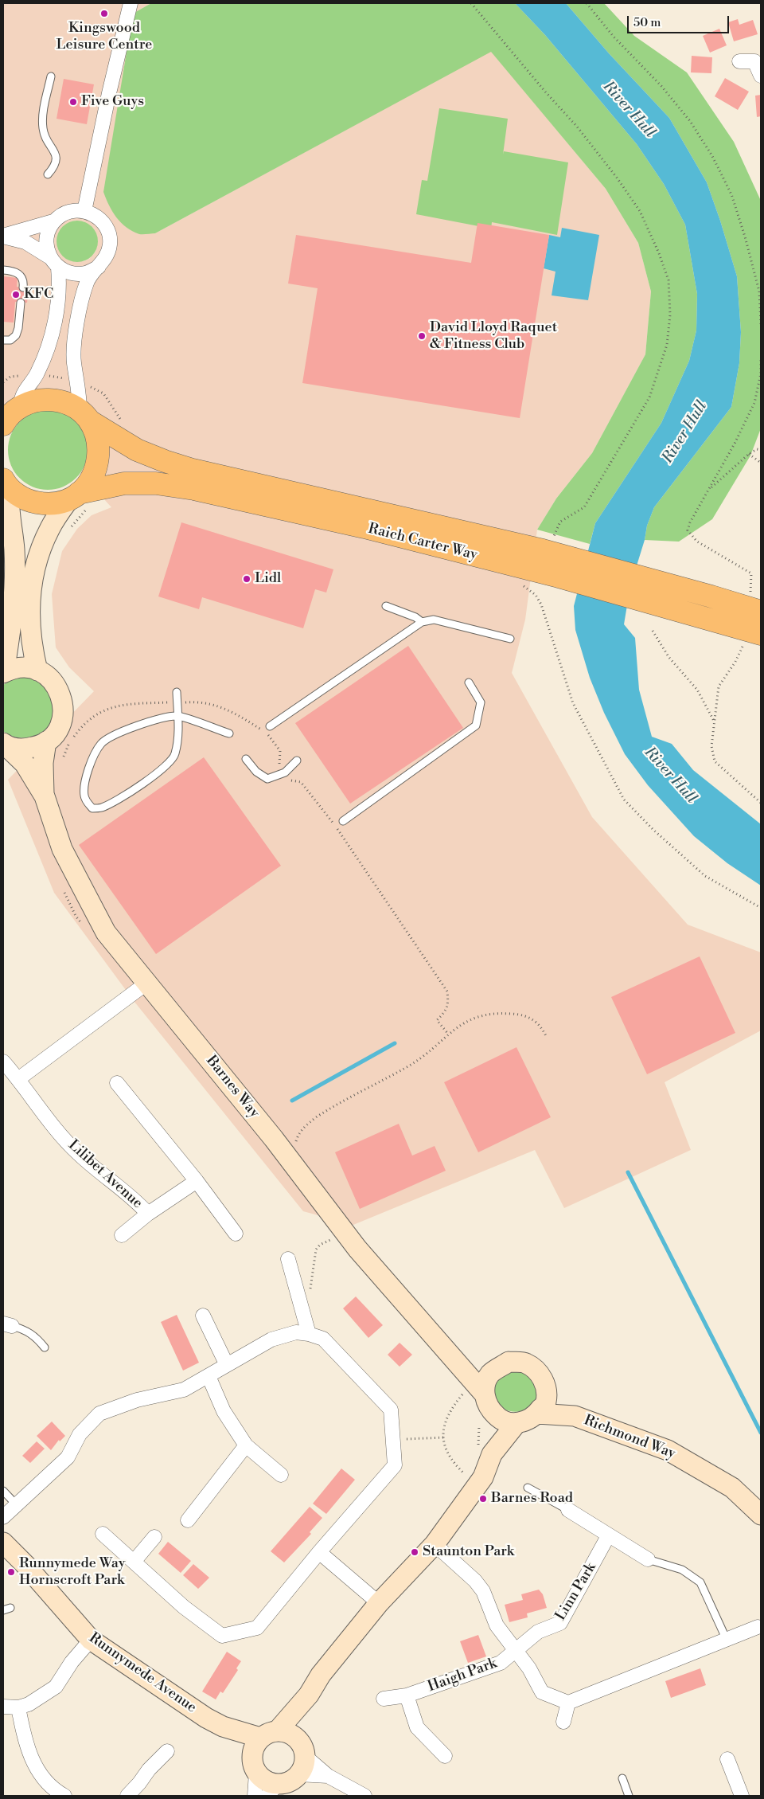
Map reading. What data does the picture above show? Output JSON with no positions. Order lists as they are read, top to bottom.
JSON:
{
  "streets": {
    "highway": ["Raich Carter Way"],
    "street": [
      "Barnes Way",
      "Lilibet Avenue",
      "Richmond Way",
      "Linn Park",
      "Runnymede Avenue",
      "Haigh Park"
    ]
  },
  "crossings": [
    ["Barnes Way", "Richmond Way"],
    ["Linn Park", "Haigh Park"]
  ],
  "water": ["River Hull"],
  "places": [
    "Kingswood Leisure Centre",
    "Five Guys",
    "KFC",
    "David Lloyd Raquet & Fitness Club",
    "Lidl",
    "Barnes Road",
    "Staunton Park",
    "Runnymede Way Hornscroft Park"
  ],
  "scale_bar": "50 m"
}
